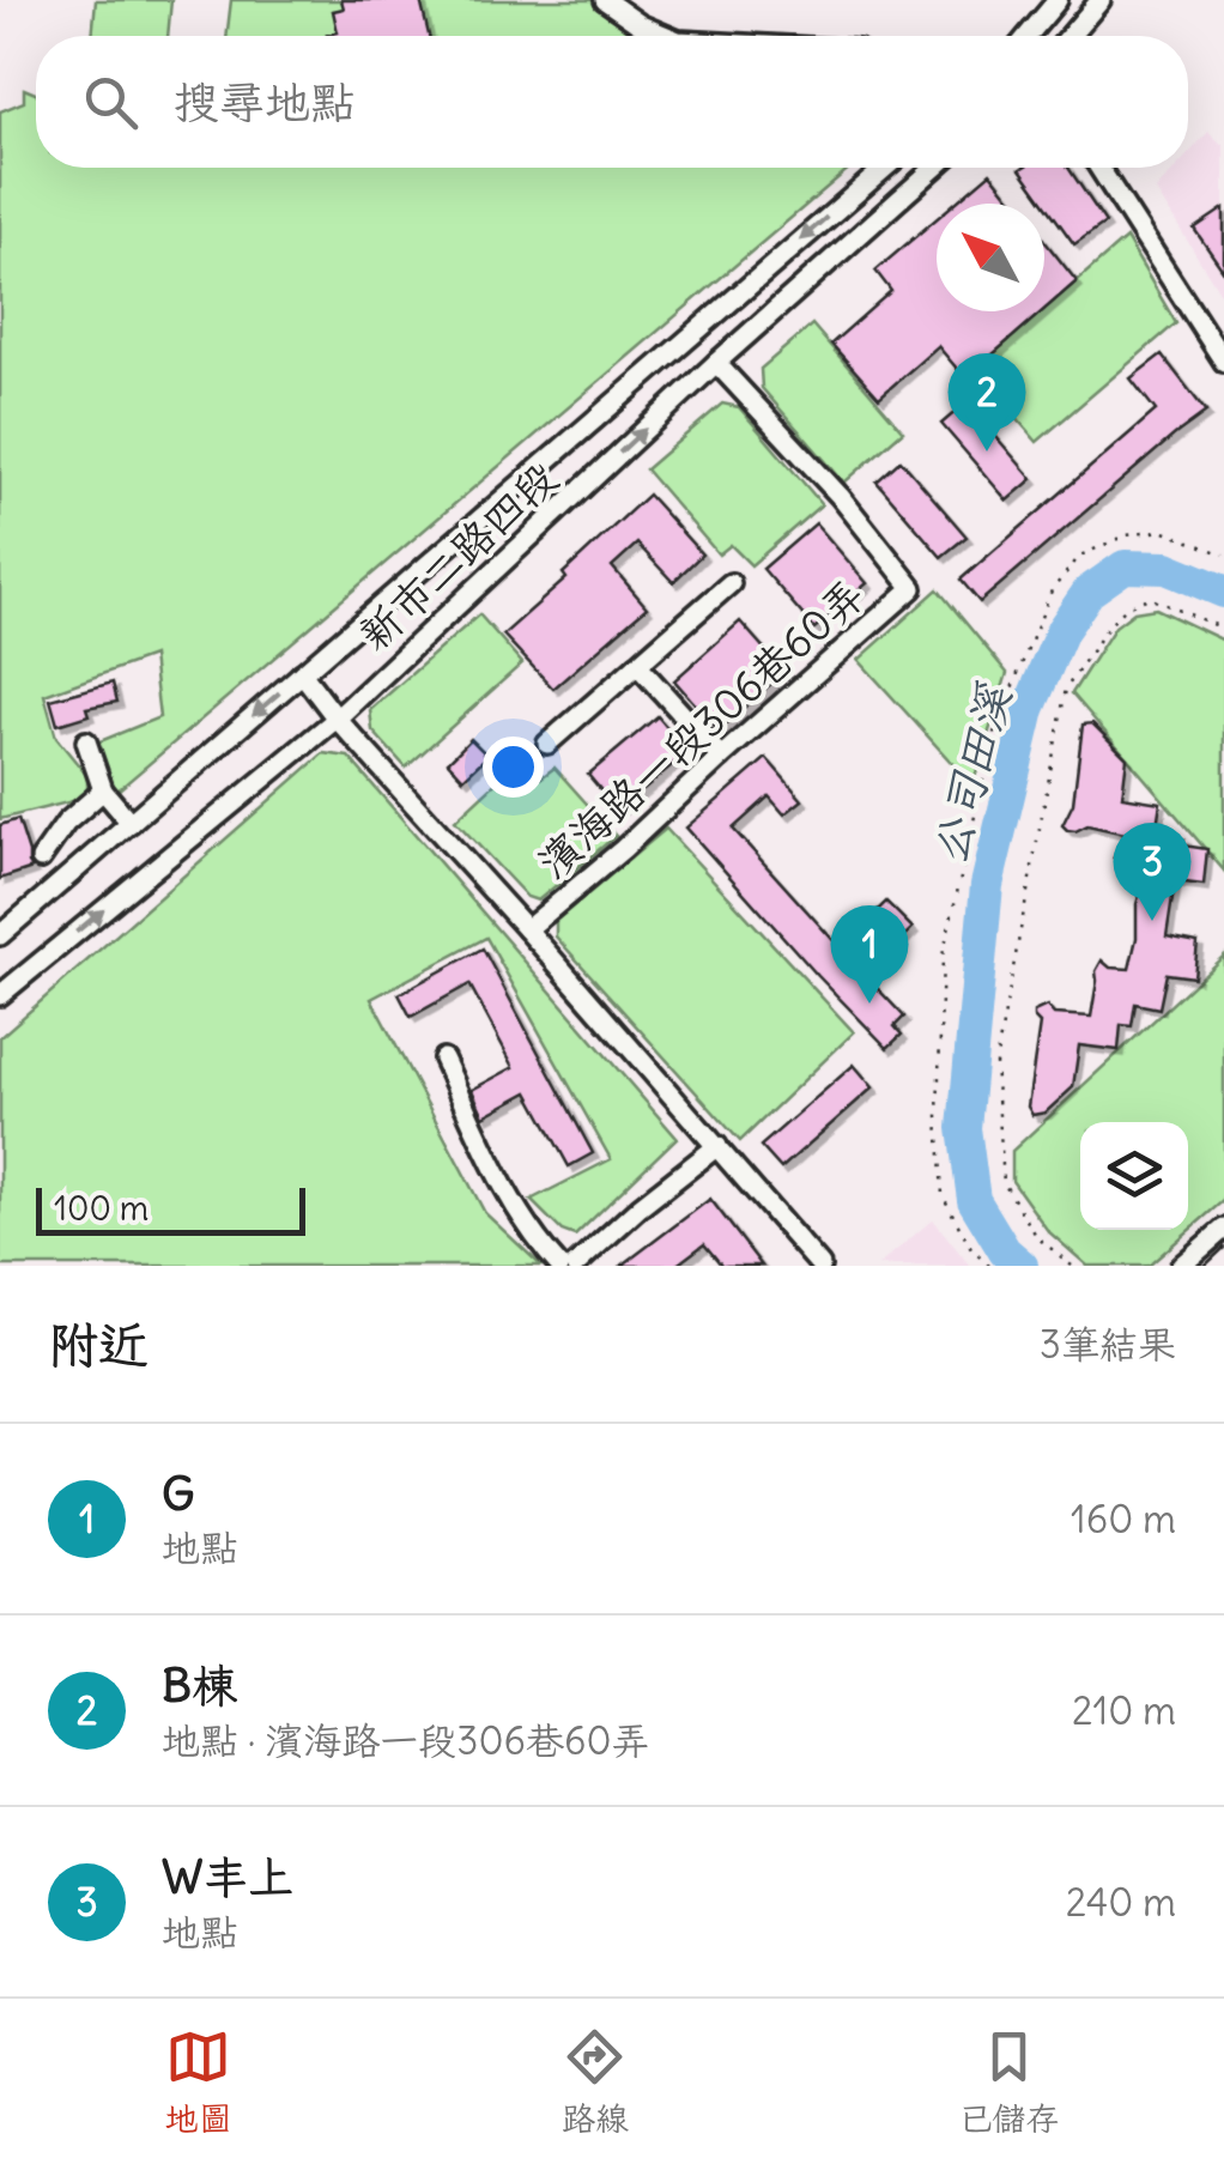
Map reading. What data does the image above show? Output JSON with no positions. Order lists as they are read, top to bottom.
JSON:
{
  "streets": {
    "street": ["新市二路四段", "濱海路一段306巷60弄"]
  },
  "crossings": [
    ["新市二路四段", "濱海路一段306巷60弄"]
  ],
  "water": ["公司田溪"],
  "scale_bar": "100 m",
  "north": "top left",
  "page": {
    "search": "搜尋地點",
    "pins": ["2", "3", "1"],
    "scale": "100 m",
    "heading": ["附近", "3筆結果"],
    "list": [
      {
        "mark": "1",
        "name": "G",
        "note": "地點",
        "value": "160 m"
      },
      {
        "mark": "2",
        "name": "B棟",
        "note": "地點 · 濱海路一段306巷60弄",
        "value": "210 m"
      },
      {
        "mark": "3",
        "name": "W丰上",
        "note": "地點",
        "value": "240 m"
      }
    ],
    "nav": ["地圖", "路線", "已儲存"]
  }
}
